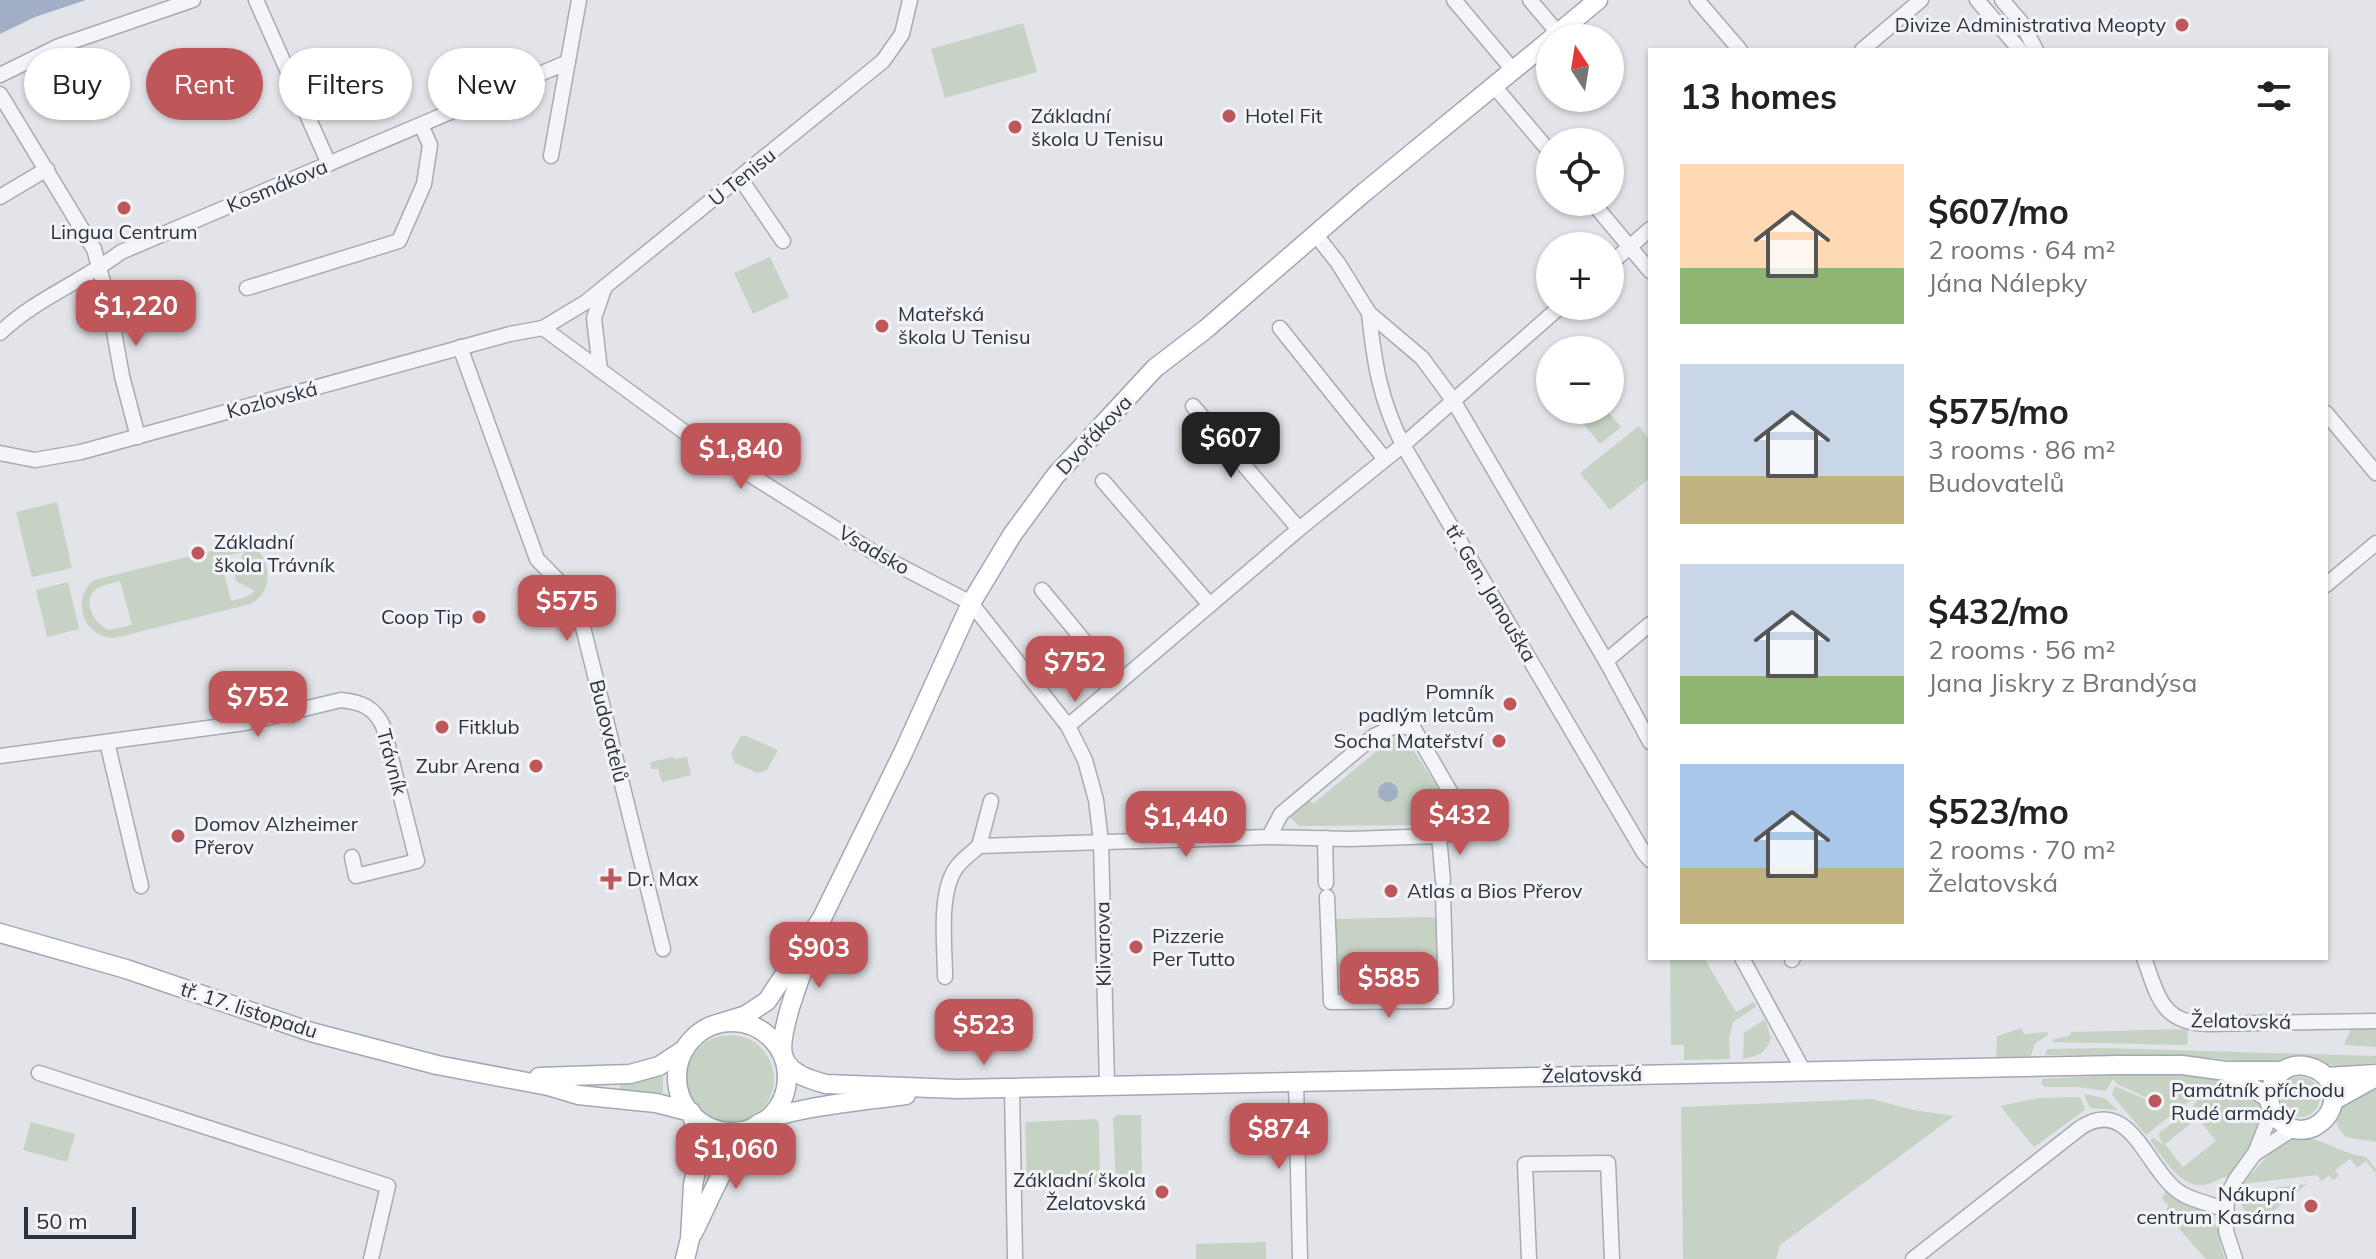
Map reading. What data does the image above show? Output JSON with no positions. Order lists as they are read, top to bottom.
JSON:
{
  "streets": {
    "main road": ["Dvořákova", "tř. 17. listopadu", "Želatovská"],
    "street": [
      "U Tenisu",
      "Kosmákova",
      "Kozlovská",
      "Vsadsko",
      "tř. Gen. Janouška",
      "Budovatelů",
      "Trávník",
      "Klivarova"
    ]
  },
  "crossings": [
    ["U Tenisu", "Kozlovská"],
    ["U Tenisu", "Vsadsko"],
    ["Kozlovská", "Vsadsko"],
    ["Kozlovská", "Budovatelů"],
    ["Dvořákova", "Vsadsko"],
    ["Dvořákova", "tř. Gen. Janouška"],
    ["Dvořákova", "Klivarova"],
    ["Dvořákova", "tř. 17. listopadu"],
    ["Dvořákova", "Želatovská"],
    ["Vsadsko", "Klivarova"],
    ["Klivarova", "Želatovská"],
    ["tř. 17. listopadu", "Želatovská"]
  ],
  "places": {
    "other": [
      "Divize Administrativa Meopty",
      "Hotel Fit",
      "Základní škola U Tenisu",
      "Lingua Centrum",
      "Mateřská škola U Tenisu",
      "Základní škola Trávník",
      "Coop Tip",
      "Pomník padlým letcům",
      "Fitklub",
      "Socha Mateřství",
      "Zubr Arena",
      "Domov Alzheimer Přerov",
      "Atlas a Bios Přerov",
      "Pizzerie Per Tutto",
      "Památník příchodu Rudé armády",
      "Základní škola Želatovská",
      "Nákupní centrum Kasárna"
    ],
    "health": ["Dr. Max"]
  },
  "scale_bar": "50 m",
  "north": "top",
  "page": {
    "map_buttons": ["+", "−"],
    "chip": [
      "Buy",
      "Rent",
      "Filters",
      "New"
    ],
    "heading": "13 homes",
    "list": [
      {
        "name": "$607/mo",
        "note": "2 rooms · 64 m² · Jána Nálepky"
      },
      {
        "name": "$575/mo",
        "note": "3 rooms · 86 m² · Budovatelů"
      },
      {
        "name": "$432/mo",
        "note": "2 rooms · 56 m² · Jana Jiskry z Brandýsa"
      },
      {
        "name": "$523/mo",
        "note": "2 rooms · 70 m² · Želatovská"
      }
    ],
    "price": [
      "$1,220",
      "$607",
      "$1,840",
      "$575",
      "$752",
      "$752",
      "$432",
      "$1,440",
      "$903",
      "$585",
      "$523",
      "$874",
      "$1,060"
    ],
    "scale": "50 m"
  }
}
